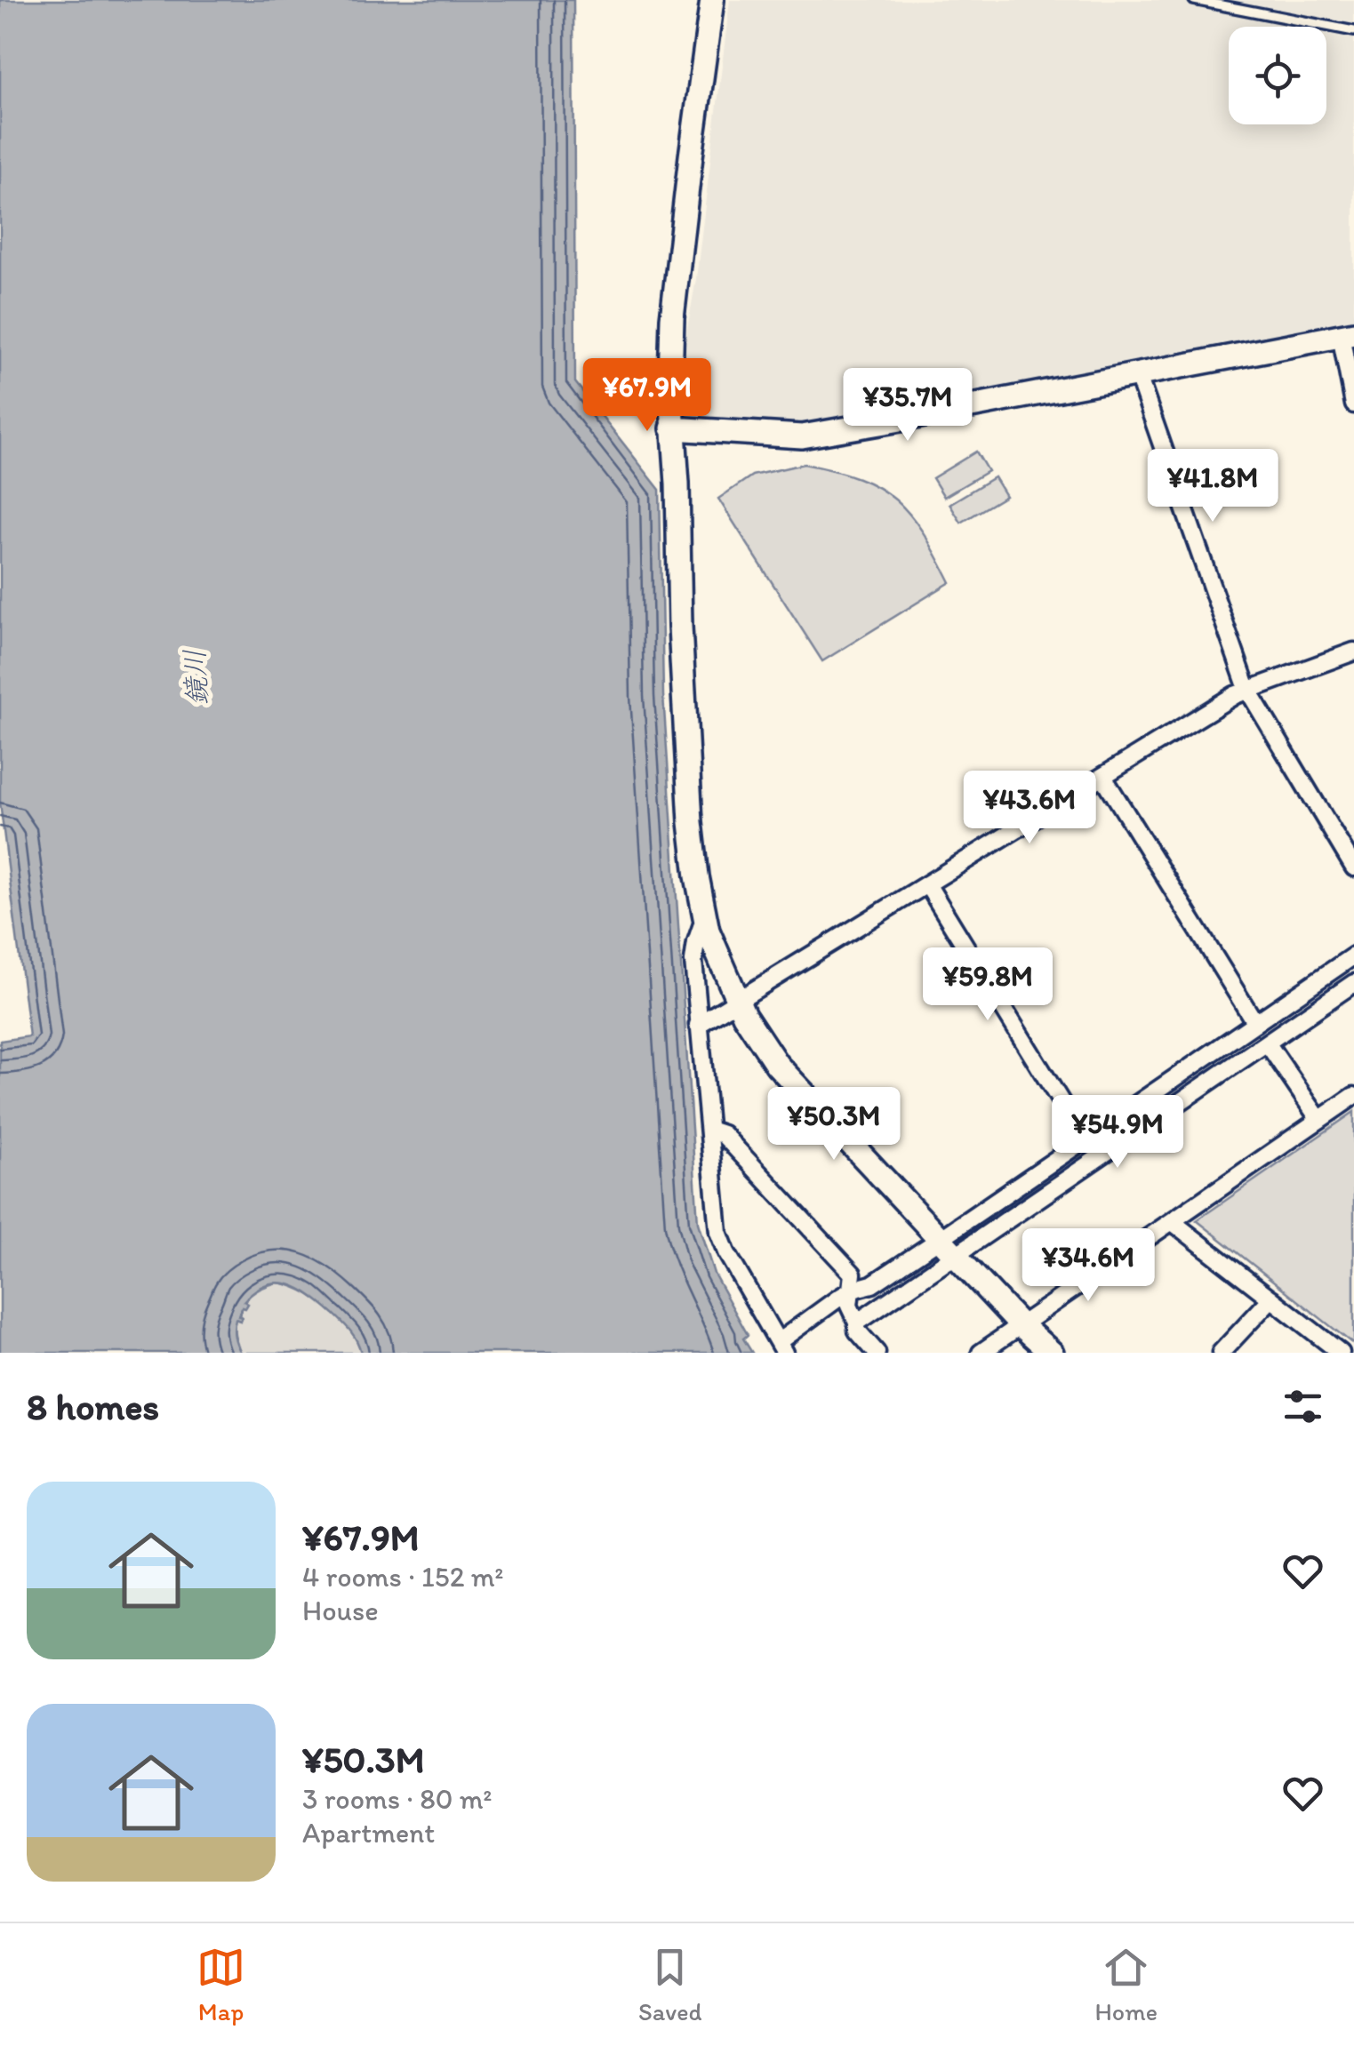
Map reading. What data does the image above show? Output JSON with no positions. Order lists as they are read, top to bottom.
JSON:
{
  "water": ["鏡川"],
  "page": {
    "price": [
      "¥67.9M",
      "¥35.7M",
      "¥41.8M",
      "¥43.6M",
      "¥59.8M",
      "¥50.3M",
      "¥54.9M",
      "¥34.6M"
    ],
    "heading": "8 homes",
    "list": [
      {
        "name": "¥67.9M",
        "note": "4 rooms · 152 m² · House"
      },
      {
        "name": "¥50.3M",
        "note": "3 rooms · 80 m² · Apartment"
      }
    ],
    "tabs": ["Map", "Saved", "Home"]
  }
}
